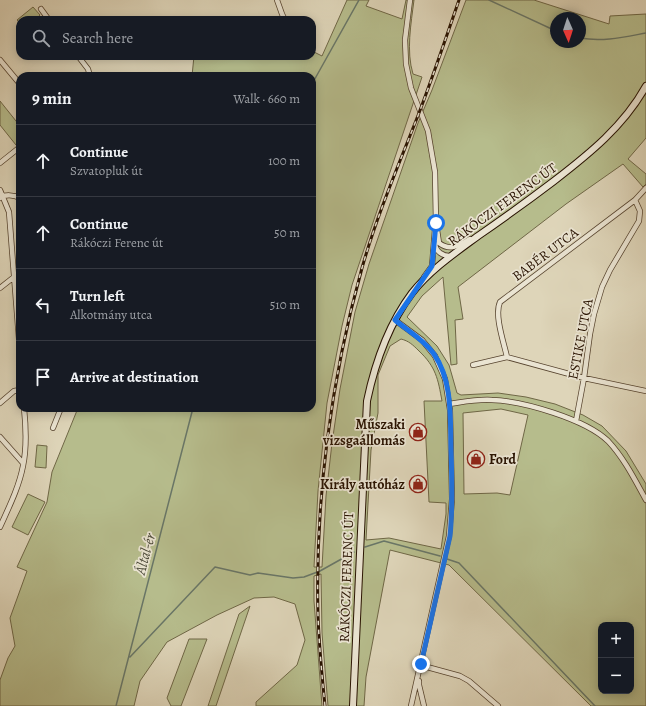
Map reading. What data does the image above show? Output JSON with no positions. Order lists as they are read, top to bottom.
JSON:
{
  "streets": {
    "main road": ["RÁKÓCZI FERENC ÚT"],
    "street": ["BABÉR UTCA", "ESTIKE UTCA"]
  },
  "crossings": [
    ["BABÉR UTCA", "ESTIKE UTCA"]
  ],
  "water": ["Által-ér"],
  "places": {
    "shop": ["Műszaki vizsgaállomás", "Ford", "Király autóház"]
  },
  "north": "bottom",
  "page": {
    "search": "Search here",
    "heading": ["9 min", "Walk · 660 m"],
    "list": [
      ["Continue", "Szvatopluk út", "100 m"],
      ["Continue", "Rákóczi Ferenc út", "50 m"],
      ["Turn left", "Alkotmány utca", "510 m"],
      "Arrive at destination"
    ],
    "map_buttons": ["+", "−"]
  }
}
